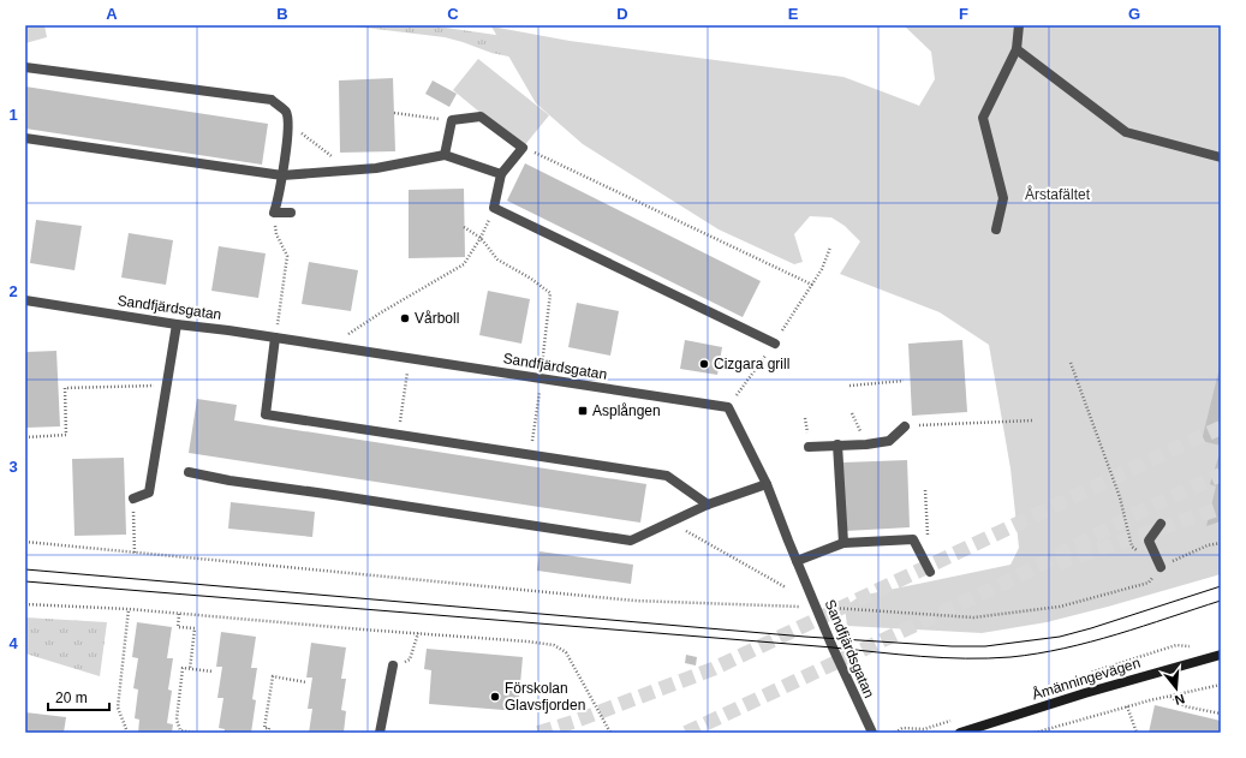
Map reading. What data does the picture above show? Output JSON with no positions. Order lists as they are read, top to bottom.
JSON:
{
  "streets": {
    "street": ["Sandfjärdsgatan", "Åmänningevägen"]
  },
  "parks": ["Årstafältet"],
  "places": {
    "other": ["Vårboll", "Cizgara grill", "Förskolan Glavsfjorden"],
    "transit": ["Asplången"]
  },
  "scale_bar": "20 m",
  "north": "bottom",
  "grid": {
    "columns": [
      "A",
      "B",
      "C",
      "D",
      "E",
      "F",
      "G"
    ],
    "rows": [
      "1",
      "2",
      "3",
      "4"
    ]
  }
}
